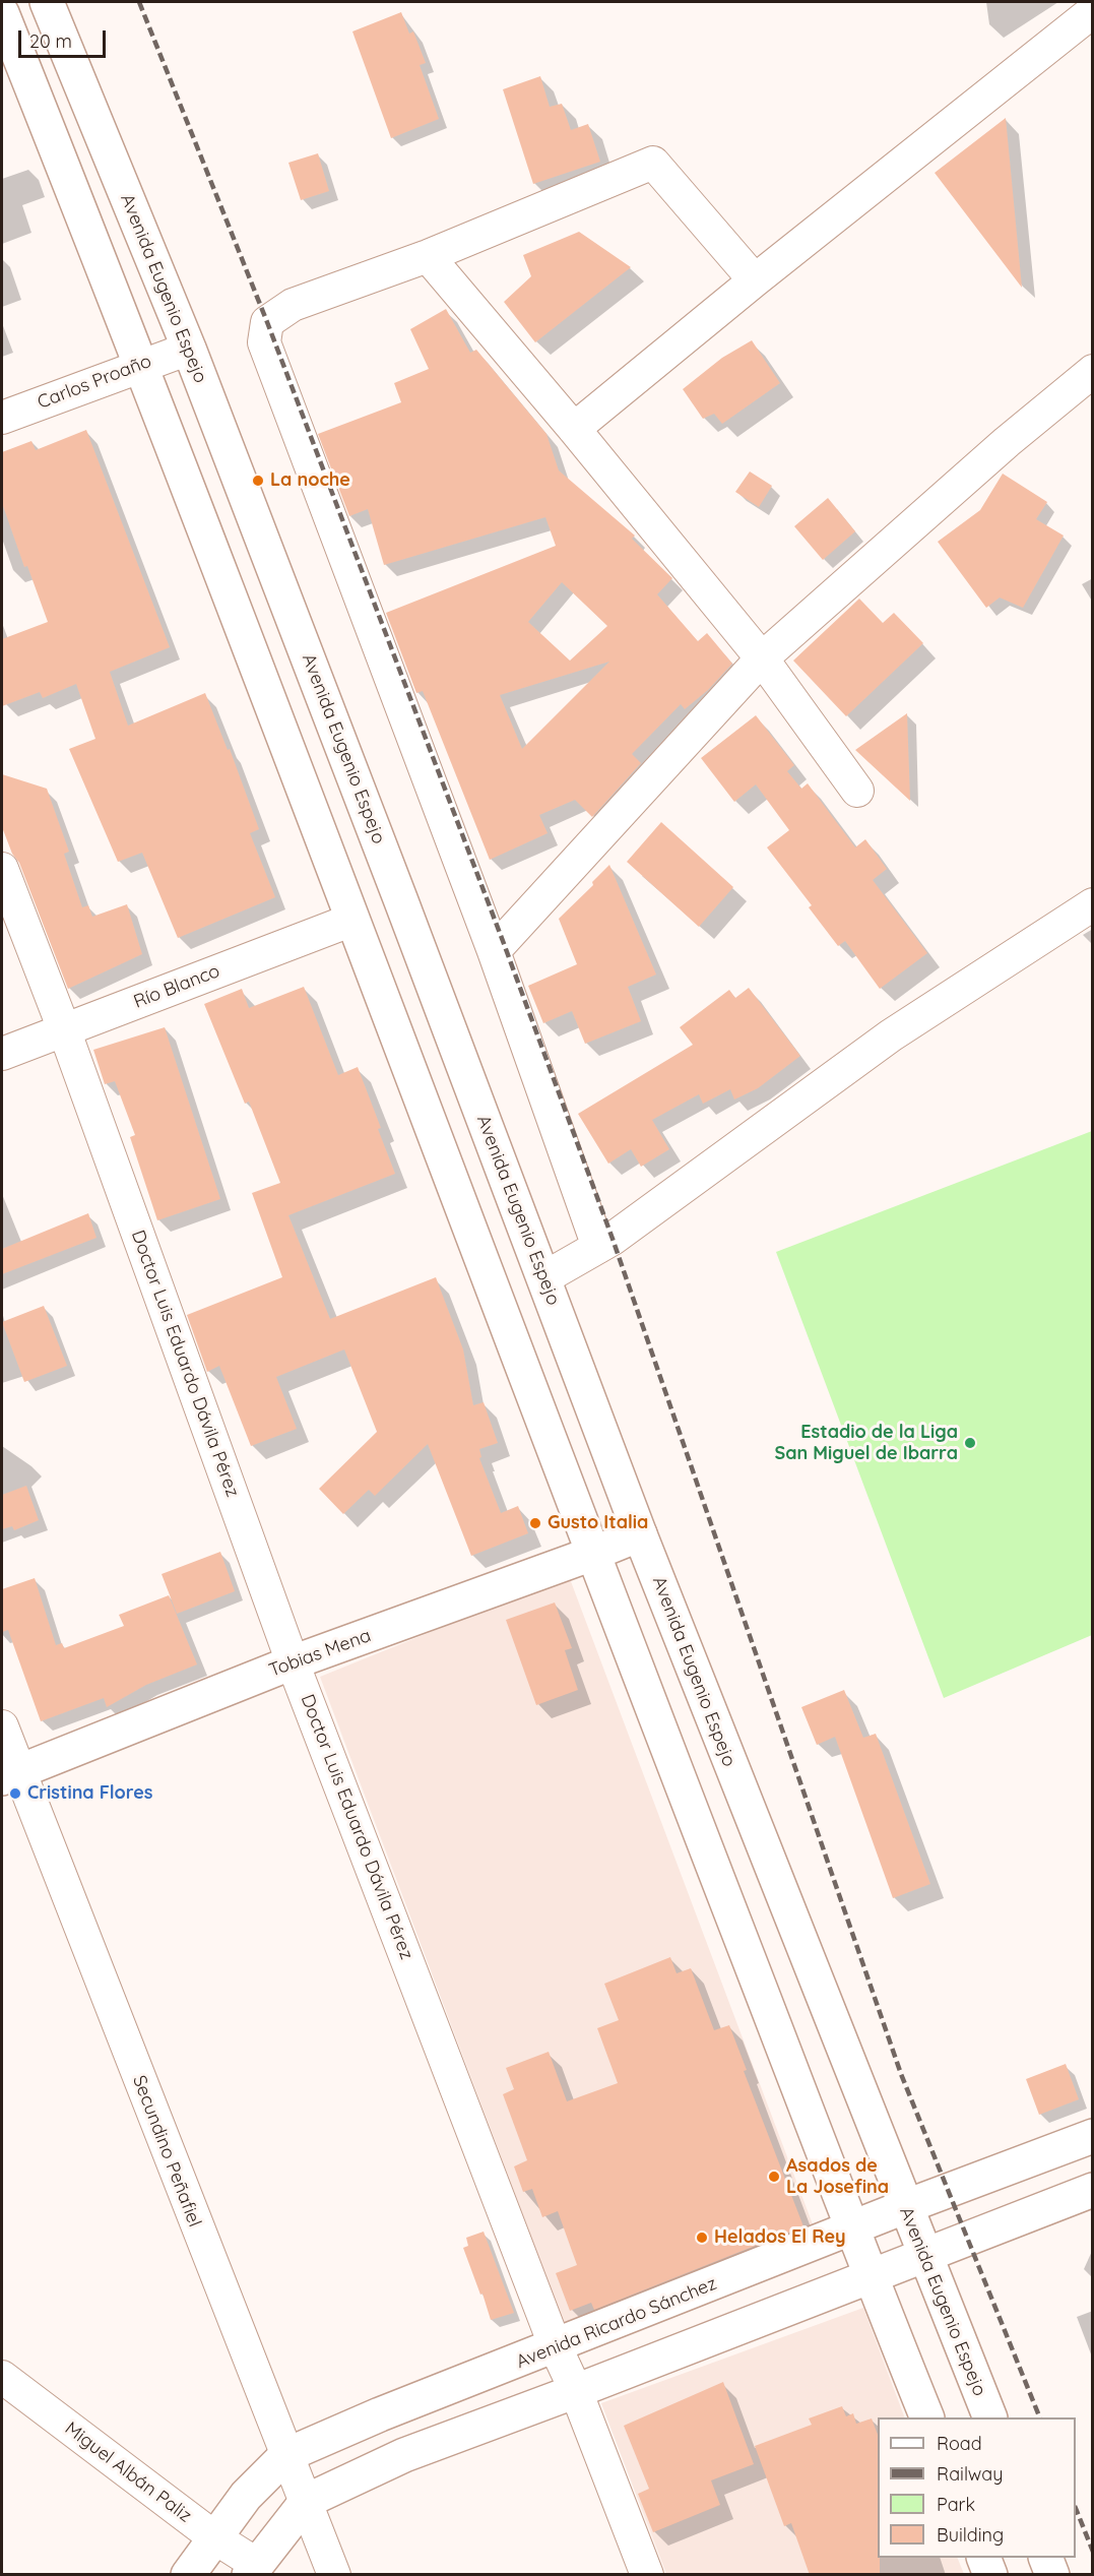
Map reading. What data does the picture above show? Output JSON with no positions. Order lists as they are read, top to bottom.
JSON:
{
  "streets": {
    "main road": ["Avenida Eugenio Espejo", "Tobias Mena", "Avenida Ricardo Sánchez"],
    "street": [
      "Carlos Proaño",
      "Río Blanco",
      "Doctor Luis Eduardo Dávila Pérez",
      "Secundino Peñafiel",
      "Miguel Albán Paliz"
    ]
  },
  "crossings": [
    ["Avenida Eugenio Espejo", "Carlos Proaño"],
    ["Avenida Eugenio Espejo", "Tobias Mena"],
    ["Avenida Eugenio Espejo", "Avenida Ricardo Sánchez"],
    ["Río Blanco", "Doctor Luis Eduardo Dávila Pérez"],
    ["Doctor Luis Eduardo Dávila Pérez", "Tobias Mena"],
    ["Doctor Luis Eduardo Dávila Pérez", "Avenida Ricardo Sánchez"],
    ["Tobias Mena", "Secundino Peñafiel"],
    ["Secundino Peñafiel", "Avenida Ricardo Sánchez"],
    ["Avenida Ricardo Sánchez", "Miguel Albán Paliz"]
  ],
  "places": [
    "La noche",
    "Estadio de la Liga San Miguel de Ibarra",
    "Gusto Italia",
    "Cristina Flores",
    "Asados de La Josefina",
    "Helados El Rey"
  ],
  "legend": [
    "Road",
    "Railway",
    "Park",
    "Building"
  ],
  "scale_bar": "20 m"
}
